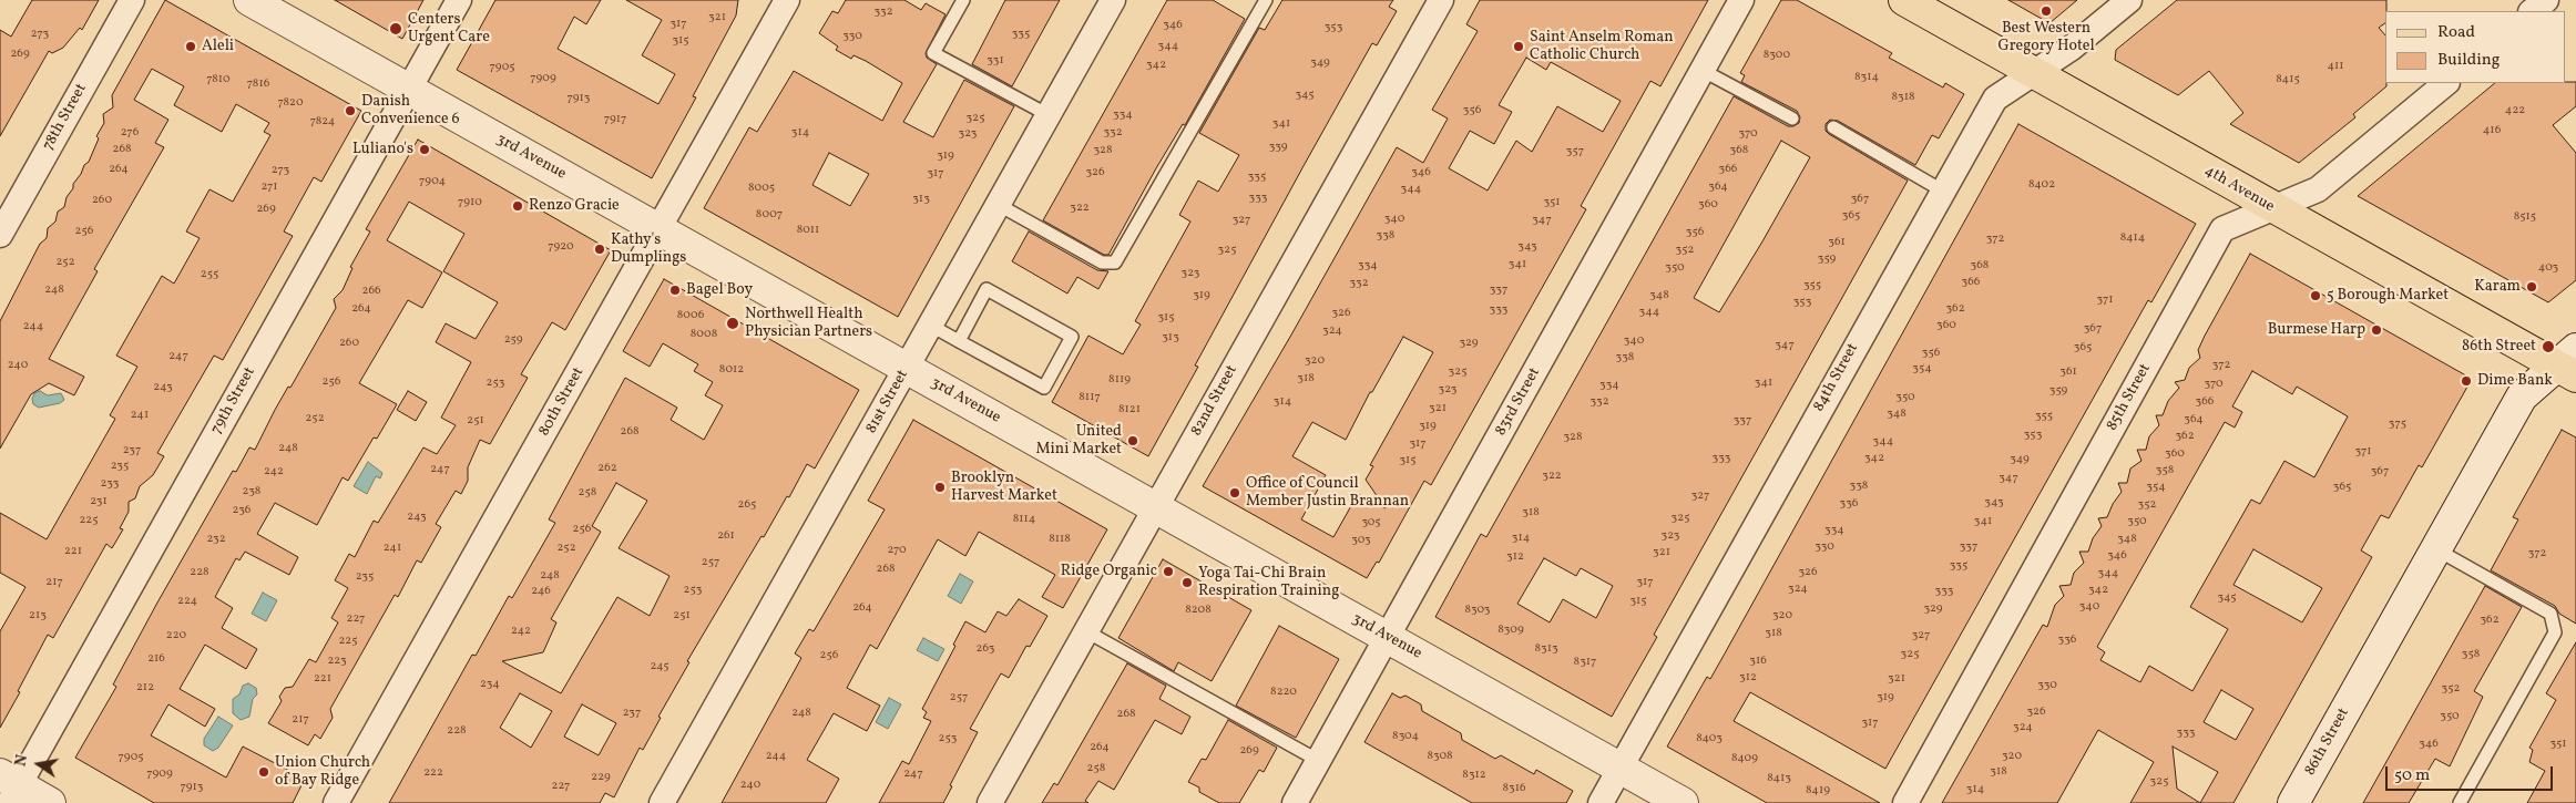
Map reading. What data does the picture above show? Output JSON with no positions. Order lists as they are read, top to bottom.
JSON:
{
  "streets": {
    "main road": ["4th Avenue"],
    "street": [
      "78th Street",
      "3rd Avenue",
      "84th Street",
      "85th Street",
      "79th Street",
      "82nd Street",
      "80th Street",
      "81st Street",
      "83rd Street",
      "86th Street"
    ]
  },
  "crossings": [
    ["3rd Avenue", "84th Street"],
    ["3rd Avenue", "79th Street"],
    ["3rd Avenue", "82nd Street"],
    ["3rd Avenue", "80th Street"],
    ["3rd Avenue", "81st Street"],
    ["3rd Avenue", "83rd Street"],
    ["4th Avenue", "84th Street"],
    ["4th Avenue", "85th Street"],
    ["4th Avenue", "86th Street"]
  ],
  "places": [
    "Best Western Gregory Hotel",
    "Centers Urgent Care",
    "Aleli",
    "Saint Anselm Roman Catholic Church",
    "Danish Convenience 6",
    "Luliano's",
    "Renzo Gracie",
    "Kathy's Dumplings",
    "Karam",
    "Bagel Boy",
    "5 Borough Market",
    "Northwell Health Physician Partners",
    "Burmese Harp",
    "86th Street",
    "Dime Bank",
    "United Mini Market",
    "Brooklyn Harvest Market",
    "Office of Council Member Justin Brannan",
    "Ridge Organic",
    "Yoga Tai-Chi Brain Respiration Training",
    "Union Church of Bay Ridge"
  ],
  "house_numbers": [
    "332",
    "321",
    "317",
    "346",
    "353",
    "273",
    "335",
    "330",
    "315",
    "344",
    "269",
    "8300",
    "331",
    "349",
    "342",
    "411",
    "7905",
    "8314",
    "7909",
    "7810",
    "8415",
    "7816",
    "345",
    "8318",
    "7913",
    "7820",
    "356",
    "422",
    "334",
    "325",
    "7917",
    "7824",
    "341",
    "416",
    "276",
    "314",
    "332",
    "323",
    "370",
    "339",
    "268",
    "328",
    "368",
    "357",
    "319",
    "264",
    "366",
    "273",
    "326",
    "346",
    "317",
    "335",
    "7904",
    "8402",
    "271",
    "364",
    "8005",
    "344",
    "333",
    "313",
    "367",
    "260",
    "7910",
    "351",
    "360",
    "322",
    "269",
    "8007",
    "365",
    "8515",
    "340",
    "327",
    "347",
    "8011",
    "256",
    "356",
    "338",
    "8414",
    "372",
    "361",
    "7920",
    "343",
    "325",
    "352",
    "359",
    "252",
    "341",
    "334",
    "368",
    "350",
    "403",
    "323",
    "255",
    "366",
    "332",
    "355",
    "248",
    "337",
    "266",
    "319",
    "348",
    "371",
    "353",
    "264",
    "362",
    "333",
    "344",
    "326",
    "8006",
    "315",
    "360",
    "244",
    "367",
    "324",
    "8008",
    "313",
    "259",
    "340",
    "260",
    "329",
    "347",
    "365",
    "356",
    "247",
    "338",
    "320",
    "240",
    "372",
    "354",
    "8012",
    "325",
    "361",
    "318",
    "8119",
    "256",
    "253",
    "341",
    "370",
    "334",
    "243",
    "323",
    "359",
    "8117",
    "350",
    "314",
    "332",
    "366",
    "321",
    "8121",
    "348",
    "241",
    "355",
    "252",
    "364",
    "251",
    "337",
    "375",
    "319",
    "268",
    "353",
    "362",
    "328",
    "344",
    "317",
    "248",
    "237",
    "371",
    "360",
    "333",
    "342",
    "349",
    "315",
    "235",
    "262",
    "247",
    "358",
    "242",
    "367",
    "322",
    "347",
    "233",
    "338",
    "354",
    "365",
    "238",
    "258",
    "327",
    "231",
    "343",
    "336",
    "265",
    "352",
    "236",
    "318",
    "243",
    "325",
    "8114",
    "225",
    "341",
    "350",
    "305",
    "256",
    "334",
    "261",
    "323",
    "314",
    "232",
    "8118",
    "348",
    "303",
    "330",
    "337",
    "241",
    "252",
    "270",
    "221",
    "321",
    "372",
    "346",
    "312",
    "257",
    "335",
    "268",
    "228",
    "326",
    "344",
    "248",
    "235",
    "217",
    "317",
    "324",
    "253",
    "342",
    "246",
    "333",
    "345",
    "224",
    "315",
    "340",
    "264",
    "329",
    "8208",
    "8303",
    "213",
    "251",
    "320",
    "227",
    "362",
    "8309",
    "242",
    "318",
    "220",
    "327",
    "336",
    "225",
    "263",
    "8313",
    "325",
    "358",
    "256",
    "216",
    "223",
    "316",
    "8317",
    "245",
    "312",
    "221",
    "321",
    "234",
    "330",
    "212",
    "352",
    "8220",
    "257",
    "319",
    "326",
    "237",
    "248",
    "268",
    "350",
    "217",
    "317",
    "324",
    "228",
    "333",
    "8304",
    "253",
    "8403",
    "346",
    "351",
    "264",
    "269",
    "244",
    "8308",
    "320",
    "7905",
    "8409",
    "258",
    "318",
    "222",
    "7909",
    "247",
    "8312",
    "229",
    "8413",
    "325",
    "240",
    "227",
    "7913",
    "8316",
    "314",
    "8419"
  ],
  "legend": ["Road", "Building"],
  "scale_bar": "50 m",
  "north": "left"
}
